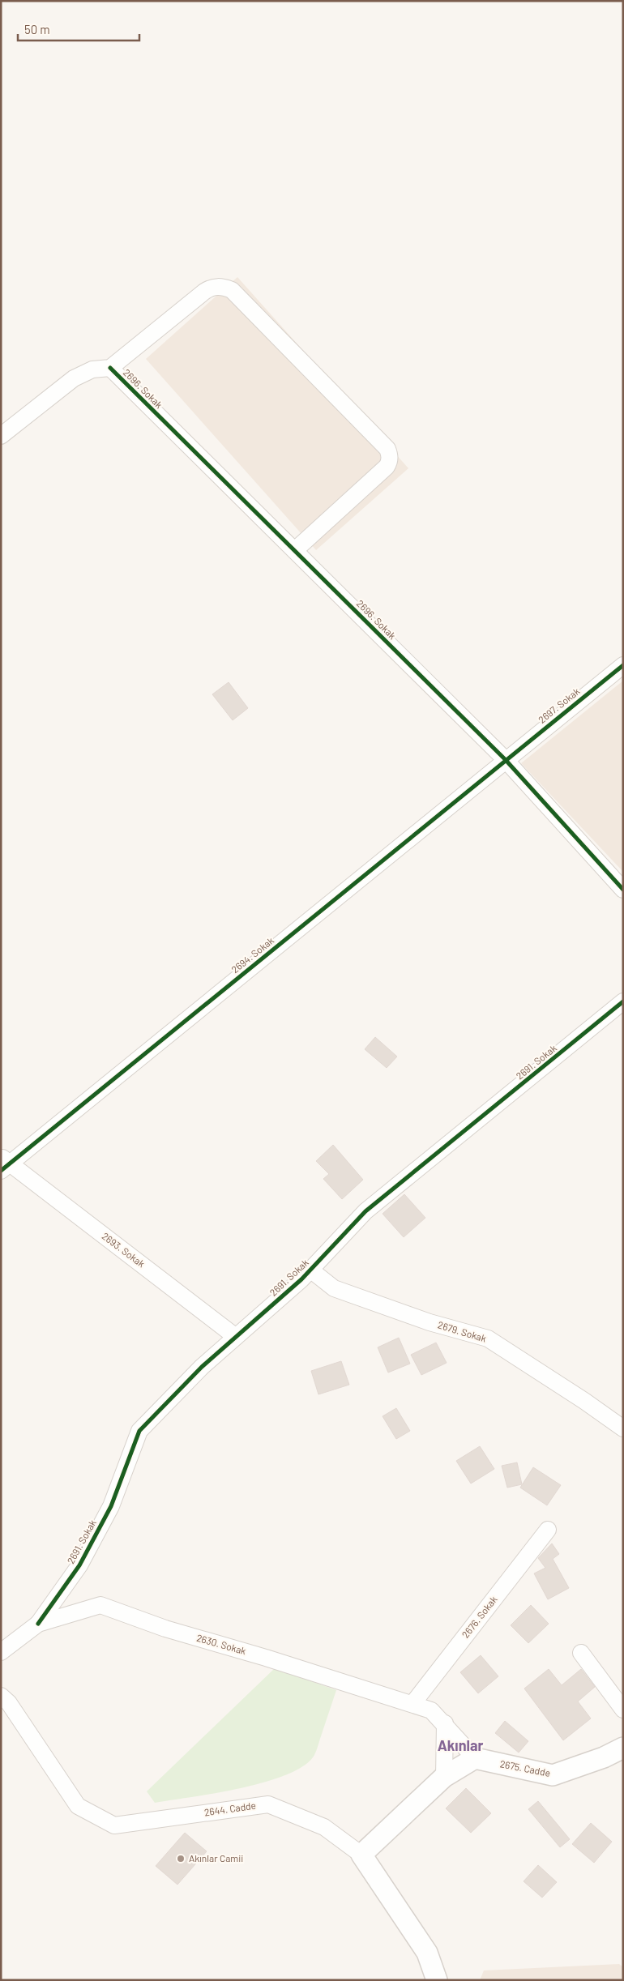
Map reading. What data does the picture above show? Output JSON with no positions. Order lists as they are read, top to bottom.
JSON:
{
  "streets": {
    "street": [
      "2696. Sokak",
      "2697. Sokak",
      "2694. Sokak",
      "2691. Sokak",
      "2693. Sokak",
      "2679. Sokak",
      "2676. Sokak",
      "2630. Sokak",
      "2675. Cadde",
      "2644. Cadde"
    ]
  },
  "crossings": [
    ["2696. Sokak", "2697. Sokak"],
    ["2696. Sokak", "2694. Sokak"],
    ["2697. Sokak", "2694. Sokak"],
    ["2694. Sokak", "2693. Sokak"],
    ["2691. Sokak", "2693. Sokak"],
    ["2691. Sokak", "2679. Sokak"],
    ["2691. Sokak", "2630. Sokak"],
    ["2676. Sokak", "2630. Sokak"],
    ["2630. Sokak", "2675. Cadde"]
  ],
  "districts": ["Akınlar"],
  "places": ["Akınlar Camii"],
  "scale_bar": "50 m"
}
